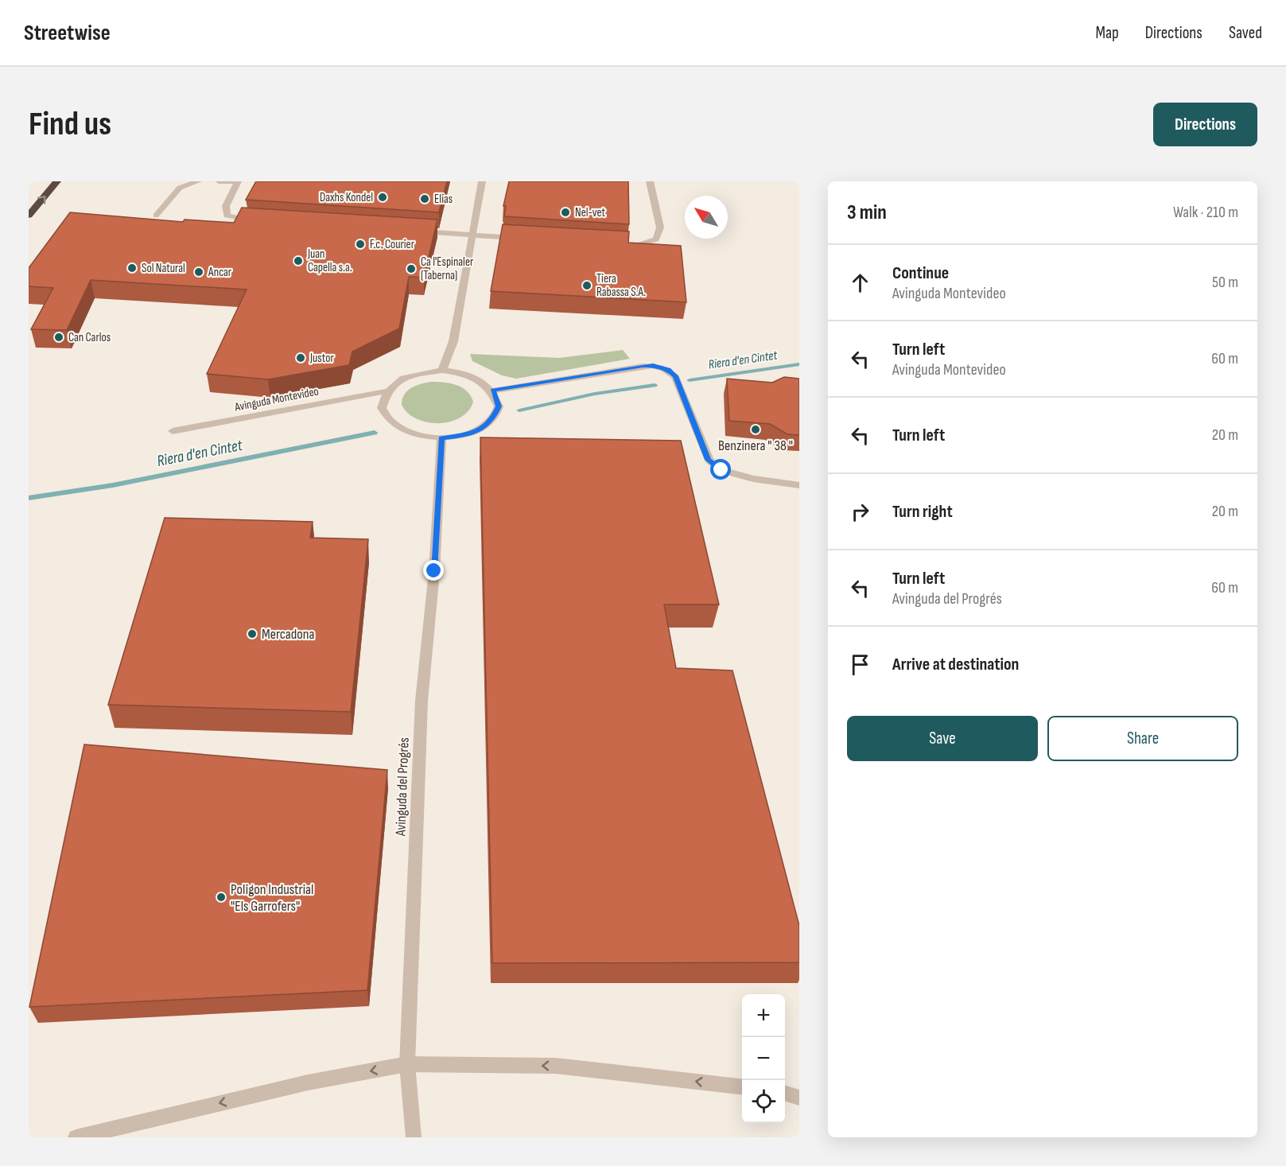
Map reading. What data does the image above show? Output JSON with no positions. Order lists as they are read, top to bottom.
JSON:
{
  "streets": {
    "street": ["Avinguda Montevideo", "Avinguda del Progrés"]
  },
  "crossings": [
    ["Avinguda Montevideo", "Avinguda del Progrés"]
  ],
  "water": ["Riera d'en Cintet"],
  "places": [
    "Daxhs Kondel",
    "Elias",
    "Nel-vet",
    "F.c. Courier",
    "Juan Capella s.a.",
    "Sol Natural",
    "Ca l'Espinaler (Taberna)",
    "Ancar",
    "Tiera Rabassa S.A.",
    "Can Carlos",
    "Justor",
    "Benzinera \" 38 \"",
    "Mercadona",
    "Poligon Industrial \"Els Garrofers\""
  ],
  "north": "top left",
  "page": {
    "header": "Streetwise",
    "nav": ["Map", "Directions", "Saved"],
    "buttons": [
      "Directions",
      ["Save", "Share"]
    ],
    "title": "Find us",
    "heading": ["3 min", "Walk · 210 m"],
    "list": [
      ["Continue", "Avinguda Montevideo", "50 m"],
      ["Turn left", "Avinguda Montevideo", "60 m"],
      ["Turn left", "20 m"],
      ["Turn right", "20 m"],
      ["Turn left", "Avinguda del Progrés", "60 m"],
      "Arrive at destination"
    ],
    "map_buttons": ["+", "−"]
  }
}
